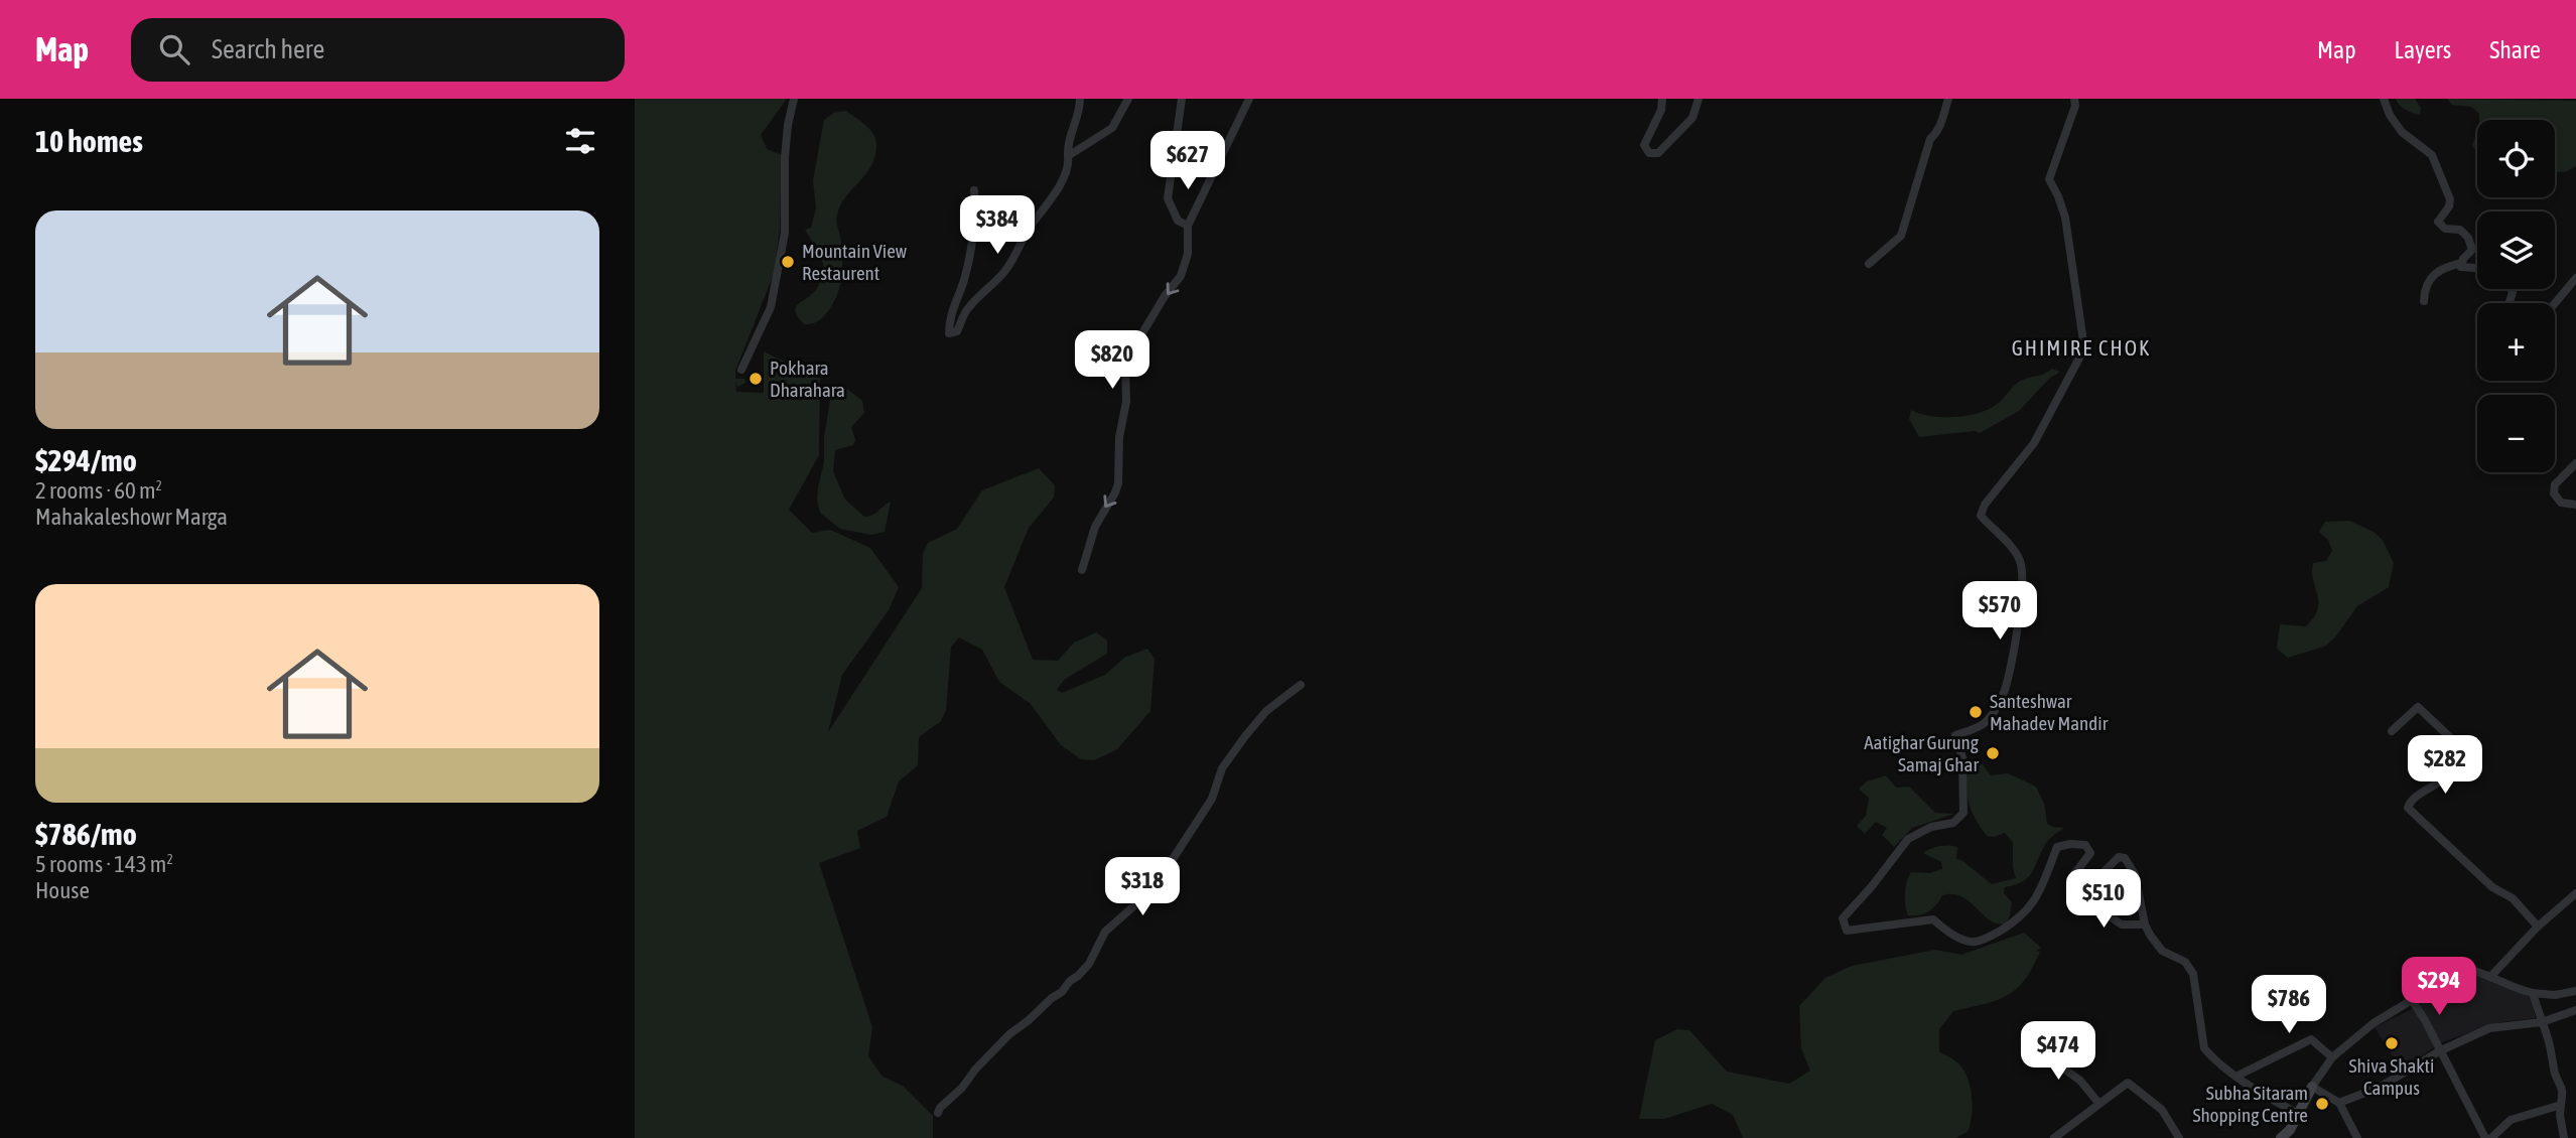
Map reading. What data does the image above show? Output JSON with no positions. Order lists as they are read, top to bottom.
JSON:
{
  "districts": ["GHIMIRE CHOK"],
  "places": [
    "Mountain View Restaurent",
    "Pokhara Dharahara",
    "Santeshwar Mahadev Mandir",
    "Aatighar Gurung Samaj Ghar",
    "Shiva Shakti Campus",
    "Subha Sitaram Shopping Centre"
  ],
  "page": {
    "header": "Map",
    "search": "Search here",
    "nav": ["Map", "Layers", "Share"],
    "heading": "10 homes",
    "map_buttons": ["+", "−"],
    "price": [
      "$627",
      "$384",
      "$820",
      "$570",
      "$282",
      "$318",
      "$510",
      "$294",
      "$786",
      "$474"
    ],
    "list": [
      {
        "name": "$294/mo",
        "note": "2 rooms · 60 m² · Mahakaleshowr Marga"
      },
      {
        "name": "$786/mo",
        "note": "5 rooms · 143 m² · House"
      }
    ]
  }
}
